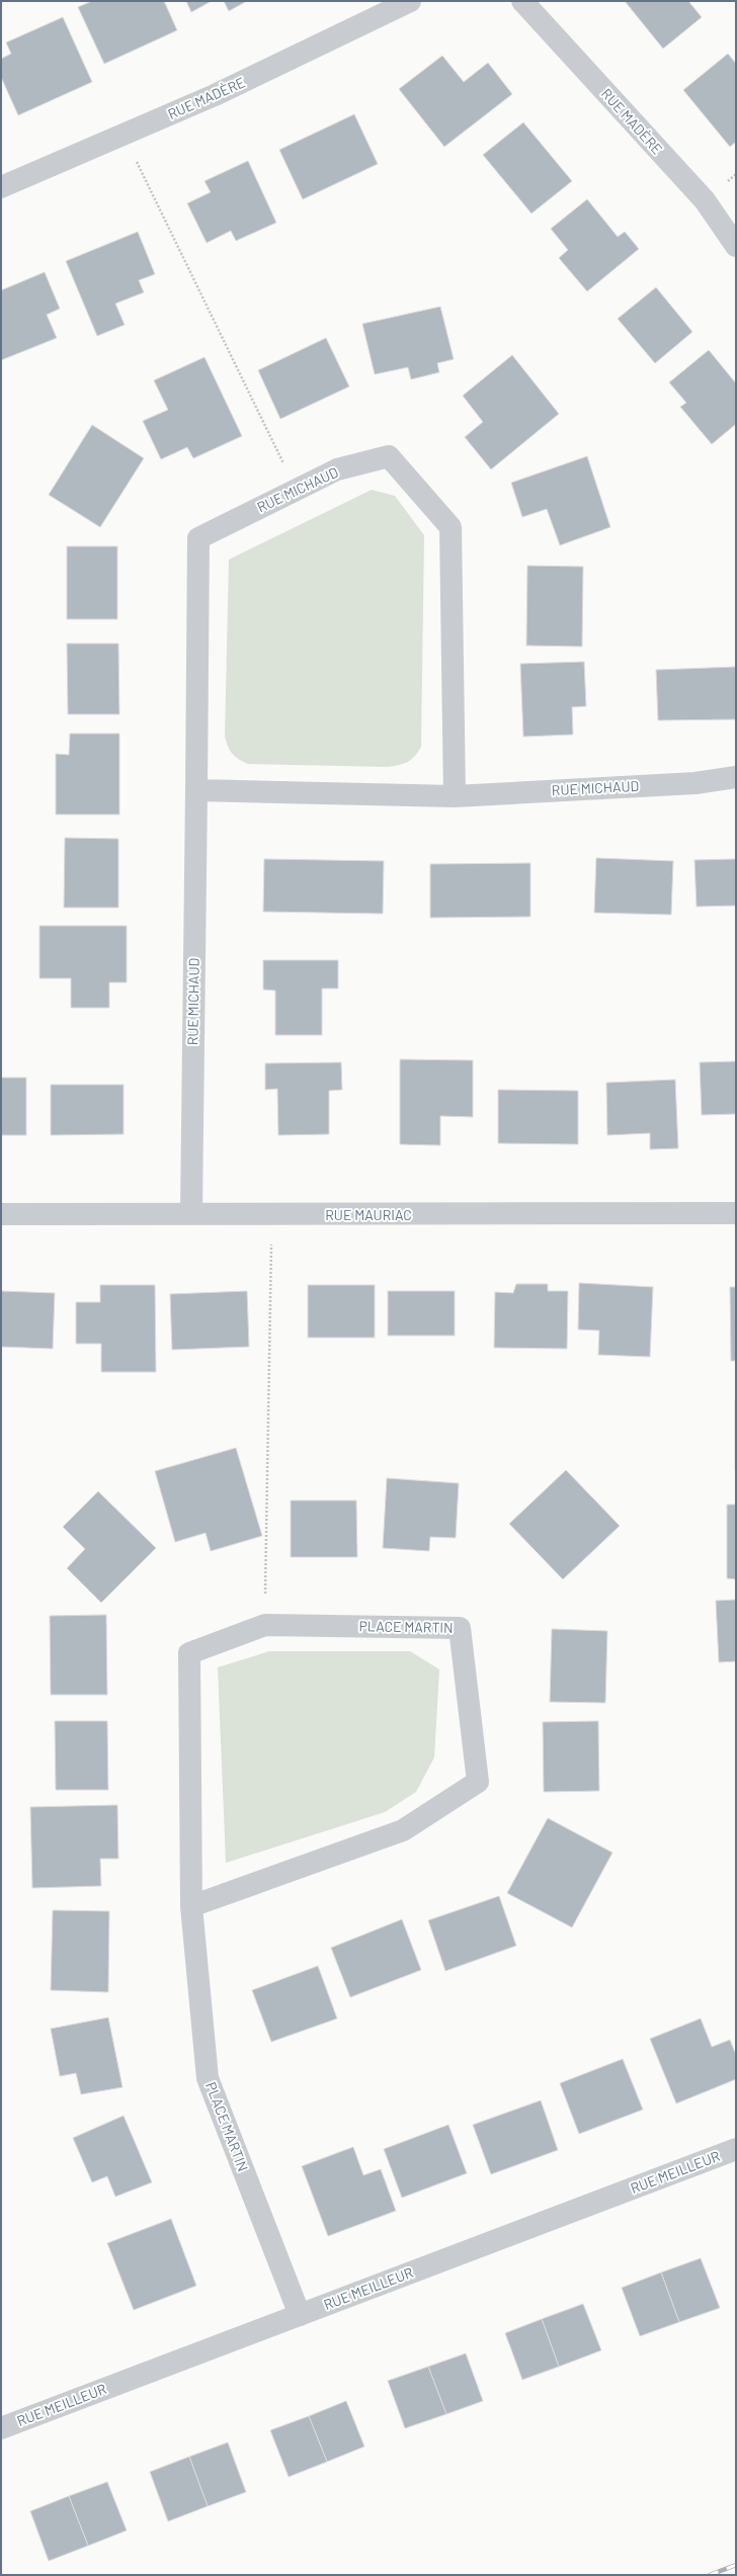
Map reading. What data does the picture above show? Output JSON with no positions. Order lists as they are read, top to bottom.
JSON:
{
  "streets": {
    "street": [
      "RUE MADÈRE",
      "RUE MICHAUD",
      "RUE MAURIAC",
      "PLACE MARTIN",
      "RUE MEILLEUR"
    ]
  },
  "crossings": [
    ["RUE MICHAUD", "RUE MAURIAC"],
    ["PLACE MARTIN", "RUE MEILLEUR"]
  ]
}
